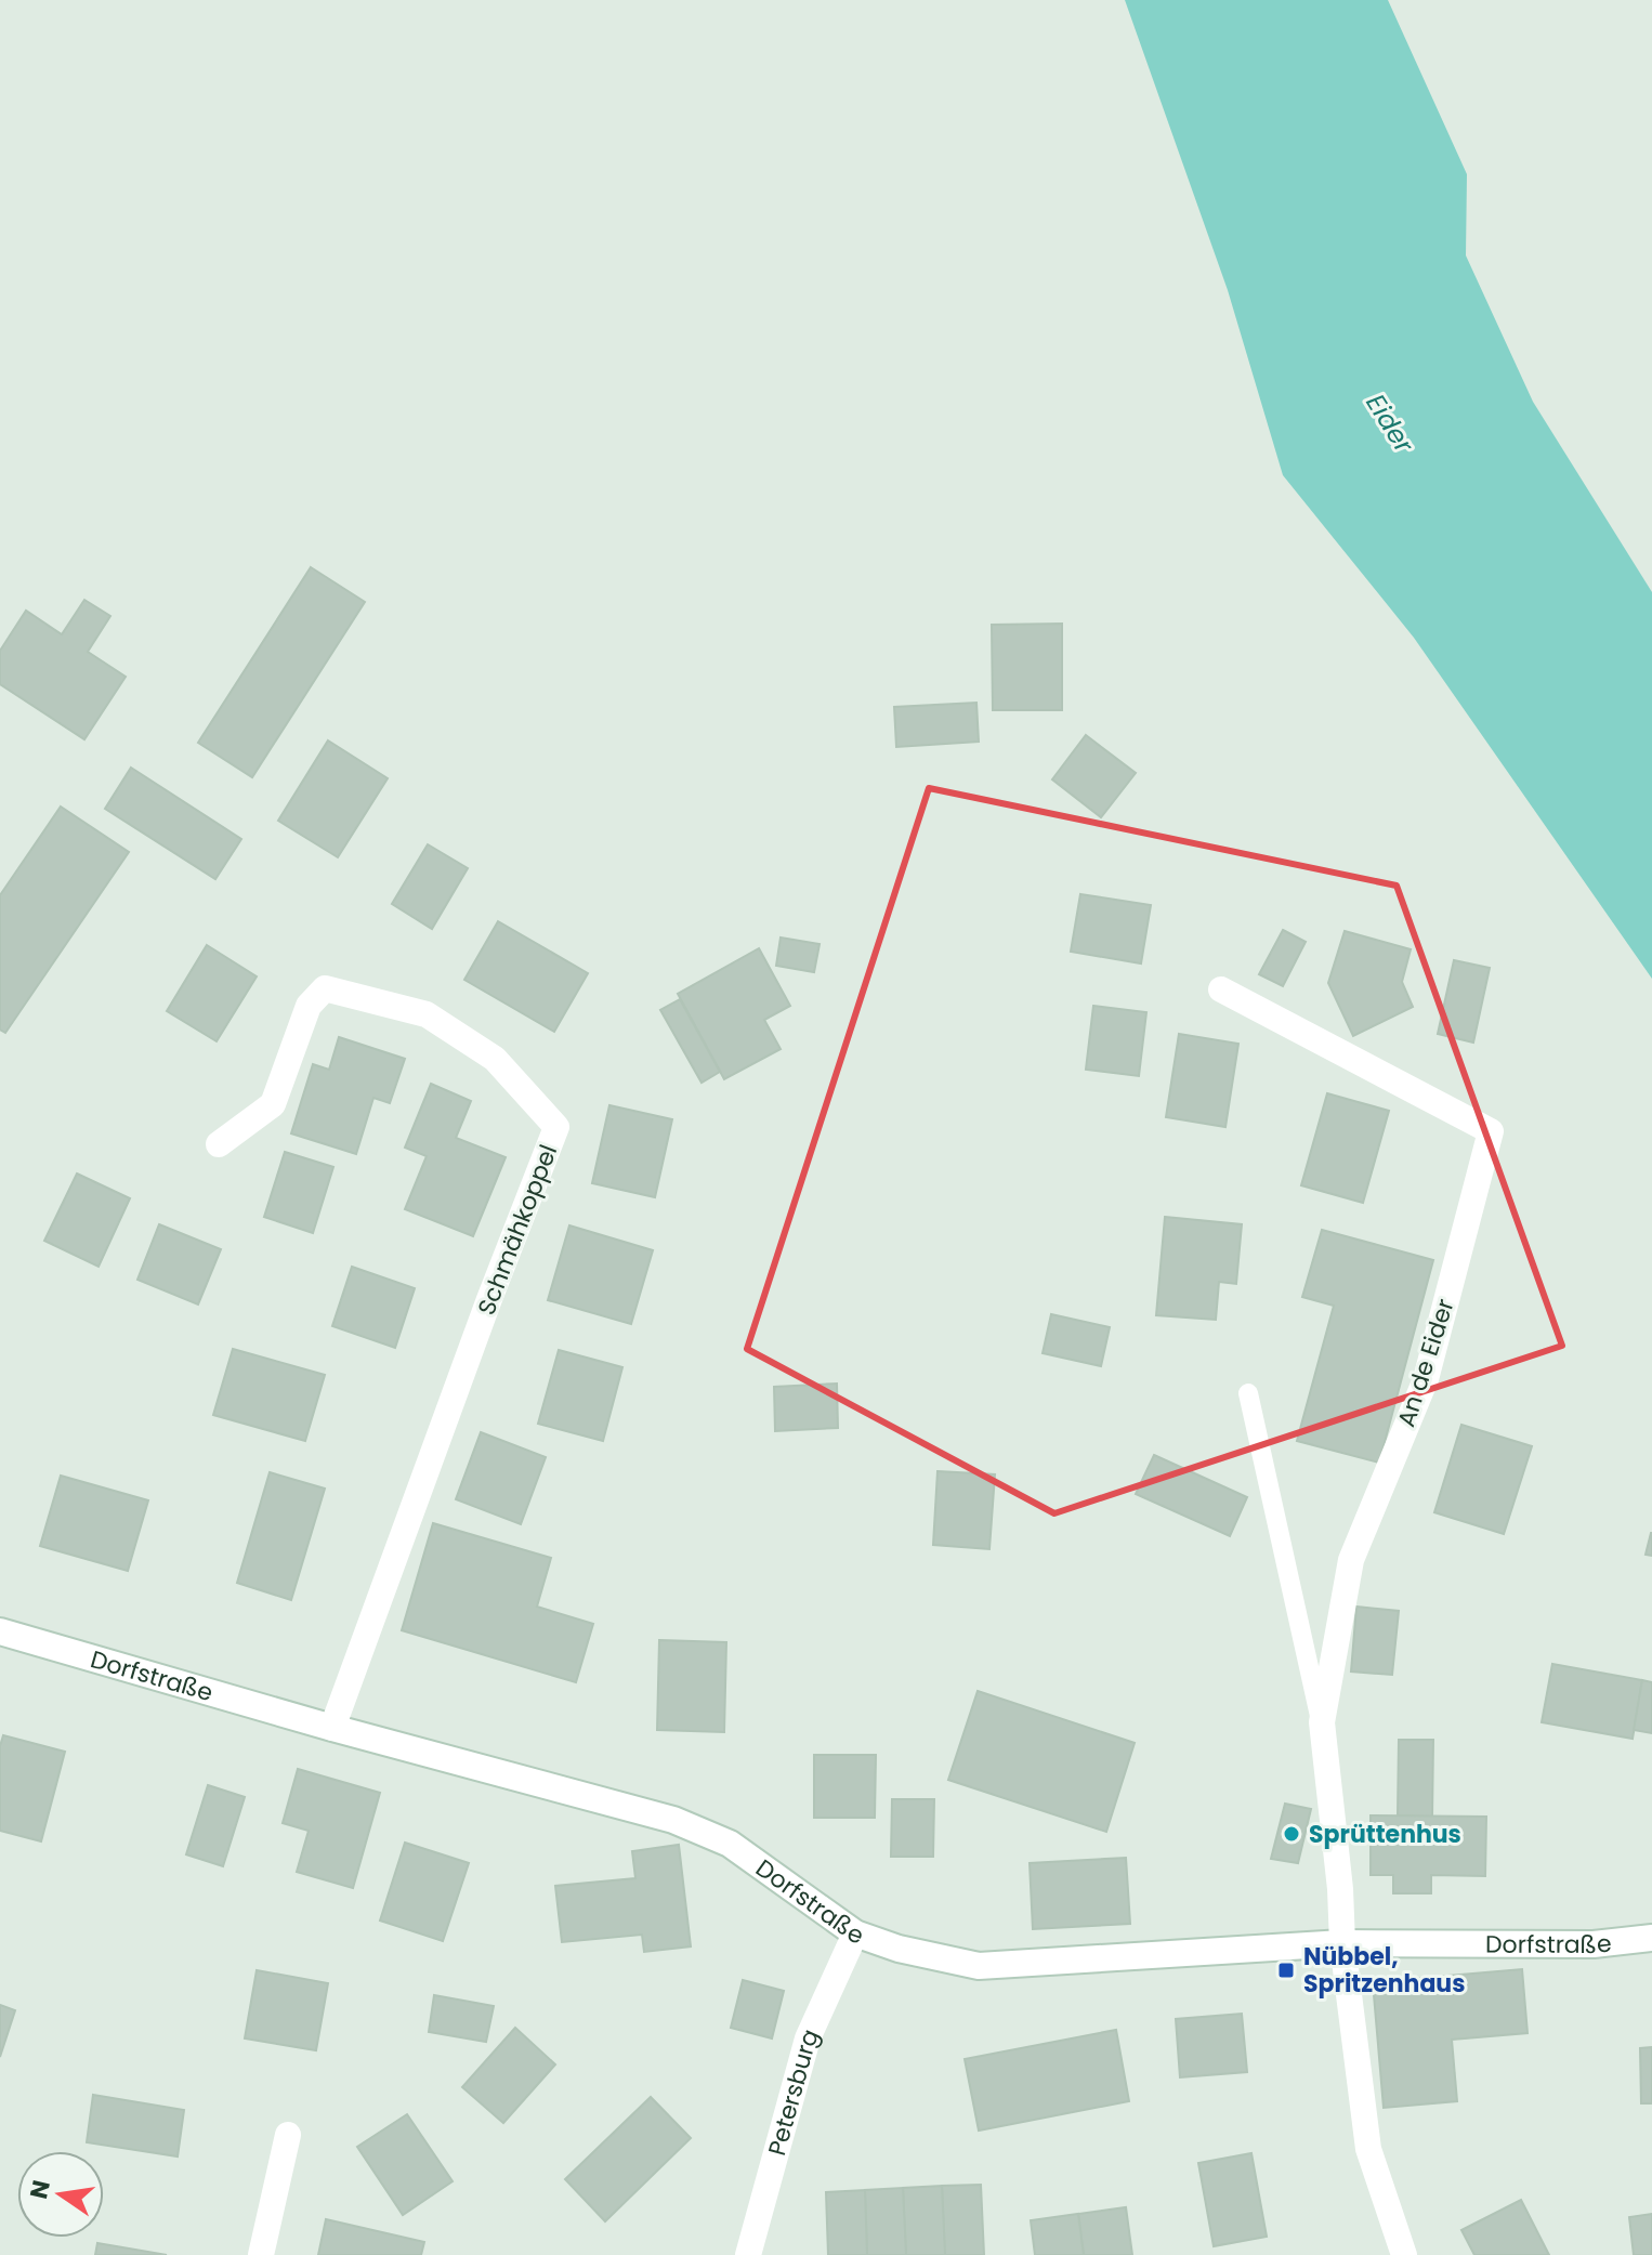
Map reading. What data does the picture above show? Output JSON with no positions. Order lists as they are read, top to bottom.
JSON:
{
  "streets": {
    "street": [
      "Schmähkoppel",
      "An de Eider",
      "Dorfstraße",
      "Petersburg"
    ]
  },
  "crossings": [
    ["Schmähkoppel", "Dorfstraße"],
    ["An de Eider", "Dorfstraße"],
    ["Dorfstraße", "Petersburg"]
  ],
  "water": ["Eider"],
  "places": {
    "other": ["Sprüttenhus"],
    "transit": ["Nübbel, Spritzenhaus"]
  },
  "north": "left"
}
